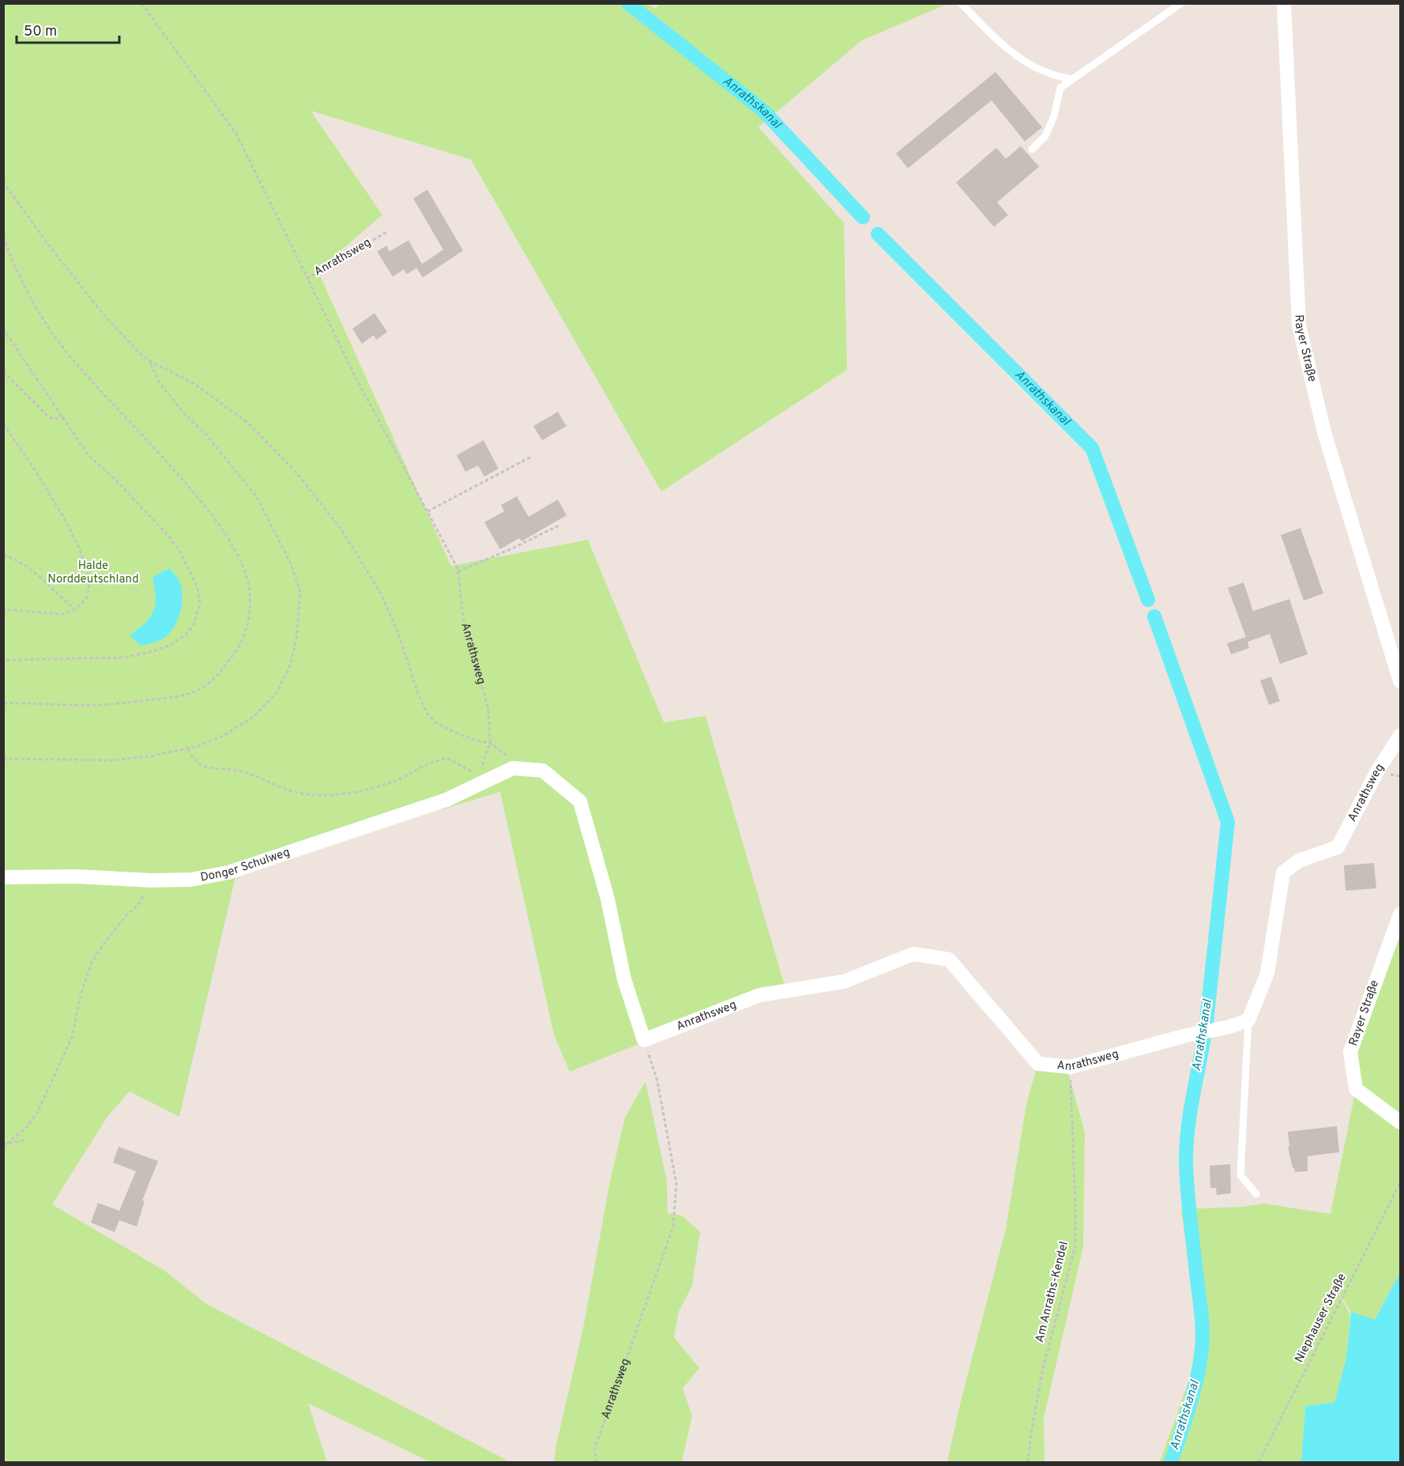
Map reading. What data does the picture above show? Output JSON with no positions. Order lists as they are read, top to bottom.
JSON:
{
  "streets": {
    "street": ["Anrathsweg", "Rayer Straße", "Donger Schulweg"],
    "path": ["Am Anraths-Kendel", "Niephauser Straße"]
  },
  "crossings": [
    ["Anrathsweg", "Donger Schulweg"],
    ["Anrathsweg", "Am Anraths-Kendel"]
  ],
  "water": ["Anrathskanal"],
  "parks": ["Halde Norddeutschland"],
  "scale_bar": "50 m"
}
